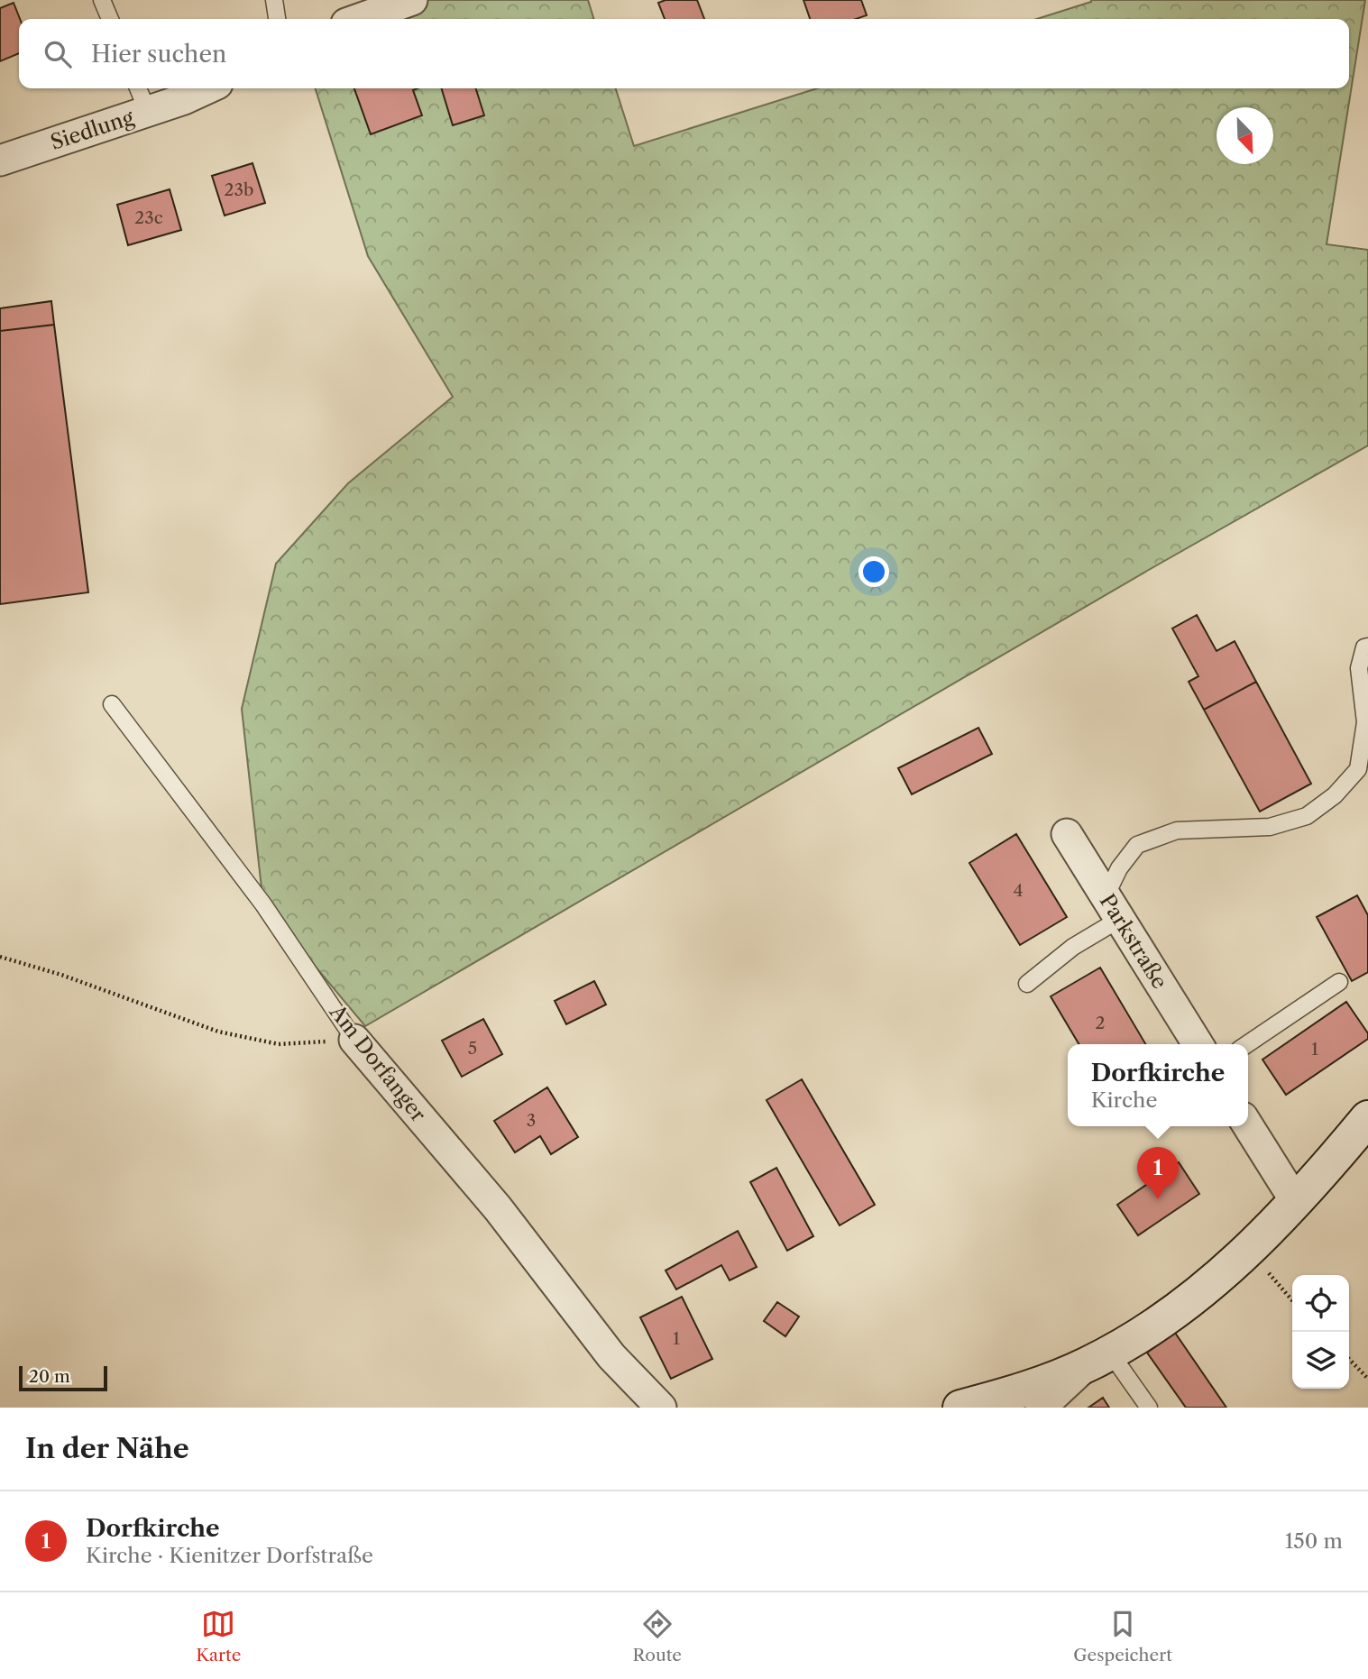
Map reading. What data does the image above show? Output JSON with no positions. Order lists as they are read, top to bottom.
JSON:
{
  "streets": {
    "street": ["Siedlung", "Parkstraße", "Am Dorfanger"]
  },
  "house_numbers": [
    "23b",
    "23c",
    "4",
    "2",
    "5",
    "1",
    "3",
    "1"
  ],
  "scale_bar": "20 m",
  "north": "bottom right",
  "page": {
    "search": "Hier suchen",
    "popup": ["Dorfkirche", "Kirche"],
    "pins": "1",
    "scale": "20 m",
    "heading": "In der Nähe",
    "list": [
      {
        "mark": "1",
        "name": "Dorfkirche",
        "note": "Kirche · Kienitzer Dorfstraße",
        "value": "150 m"
      }
    ],
    "nav": ["Karte", "Route", "Gespeichert"]
  }
}
